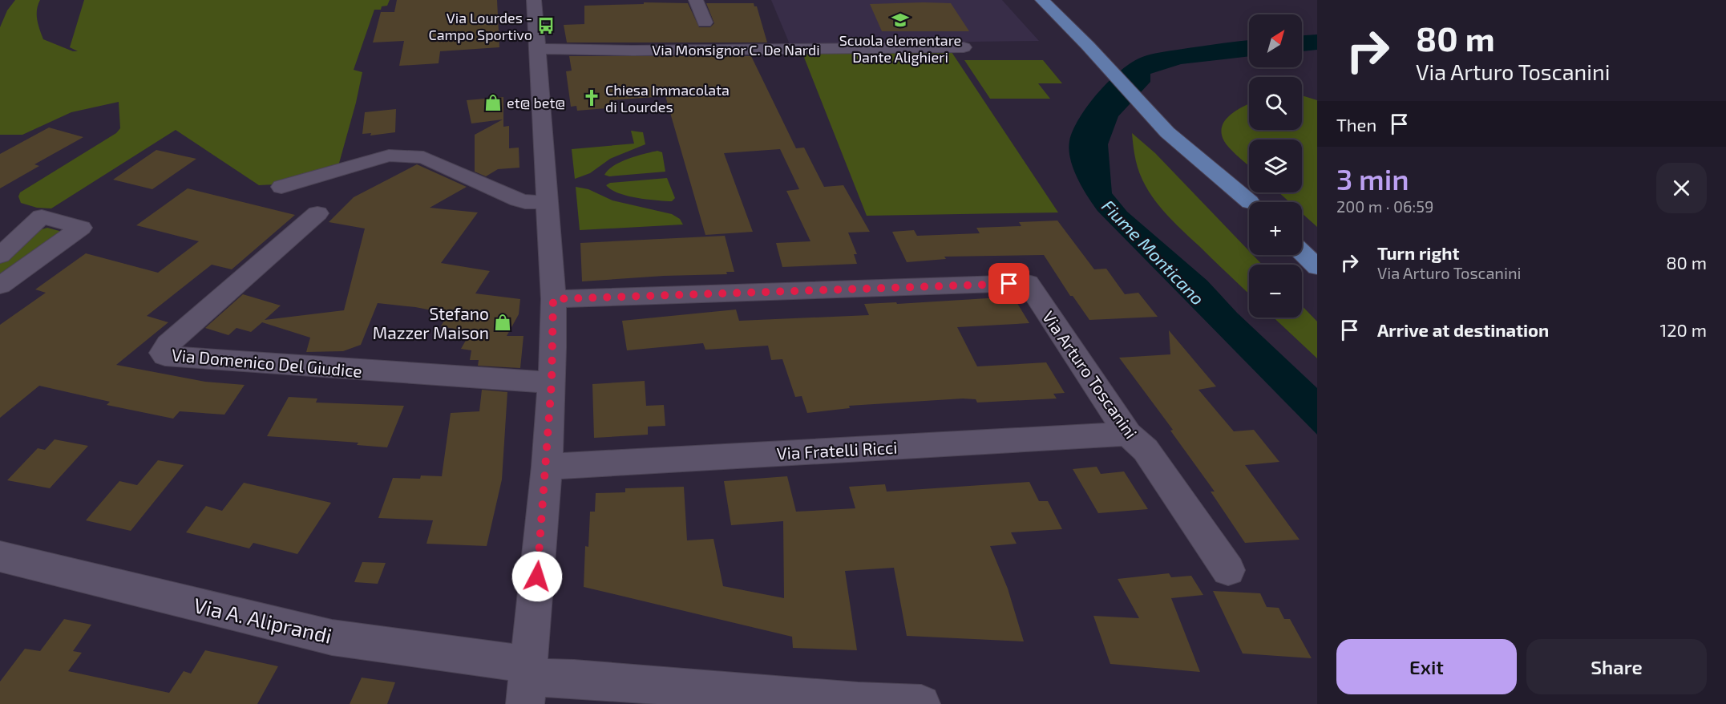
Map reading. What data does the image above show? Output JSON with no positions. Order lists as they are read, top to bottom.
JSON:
{
  "streets": {
    "street": [
      "Via Monsignor C. De Nardi",
      "Via Domenico Del Giudice",
      "Via Arturo Toscanini",
      "Via Fratelli Ricci",
      "Via A. Aliprandi"
    ]
  },
  "crossings": [
    ["Via Arturo Toscanini", "Via Fratelli Ricci"]
  ],
  "water": ["Fiume Monticano"],
  "places": {
    "school or university": ["Scuola elementare Dante Alighieri"],
    "bus stop": ["Via Lourdes - Campo Sportivo"],
    "church": ["Chiesa Immacolata di Lourdes"],
    "shop": ["et@ bet@", "Stefano Mazzer Maison"]
  },
  "north": "top right",
  "page": {
    "turn": ["80 m", "Via Arturo Toscanini"],
    "map_buttons": ["+", "−"],
    "then": "Then",
    "heading": ["3 min", "200 m · 06:59"],
    "list": [
      {
        "name": "Turn right",
        "note": "Via Arturo Toscanini",
        "value": "80 m"
      },
      {
        "name": "Arrive at destination",
        "value": "120 m"
      }
    ],
    "buttons": ["Exit", "Share"]
  }
}
